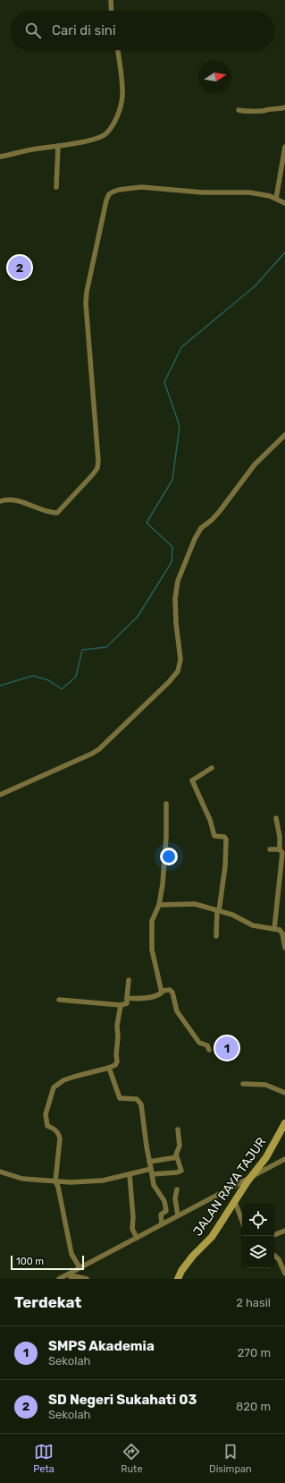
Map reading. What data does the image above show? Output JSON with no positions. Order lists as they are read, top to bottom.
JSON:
{
  "streets": {
    "main road": ["JALAN RAYA TAJUR"]
  },
  "scale_bar": "100 m",
  "north": "right",
  "page": {
    "search": "Cari di sini",
    "pins": ["2", "1"],
    "scale": "100 m",
    "heading": ["Terdekat", "2 hasil"],
    "list": [
      {
        "mark": "1",
        "name": "SMPS Akademia",
        "note": "Sekolah",
        "value": "270 m"
      },
      {
        "mark": "2",
        "name": "SD Negeri Sukahati 03",
        "note": "Sekolah",
        "value": "820 m"
      }
    ],
    "nav": ["Peta", "Rute", "Disimpan"]
  }
}
